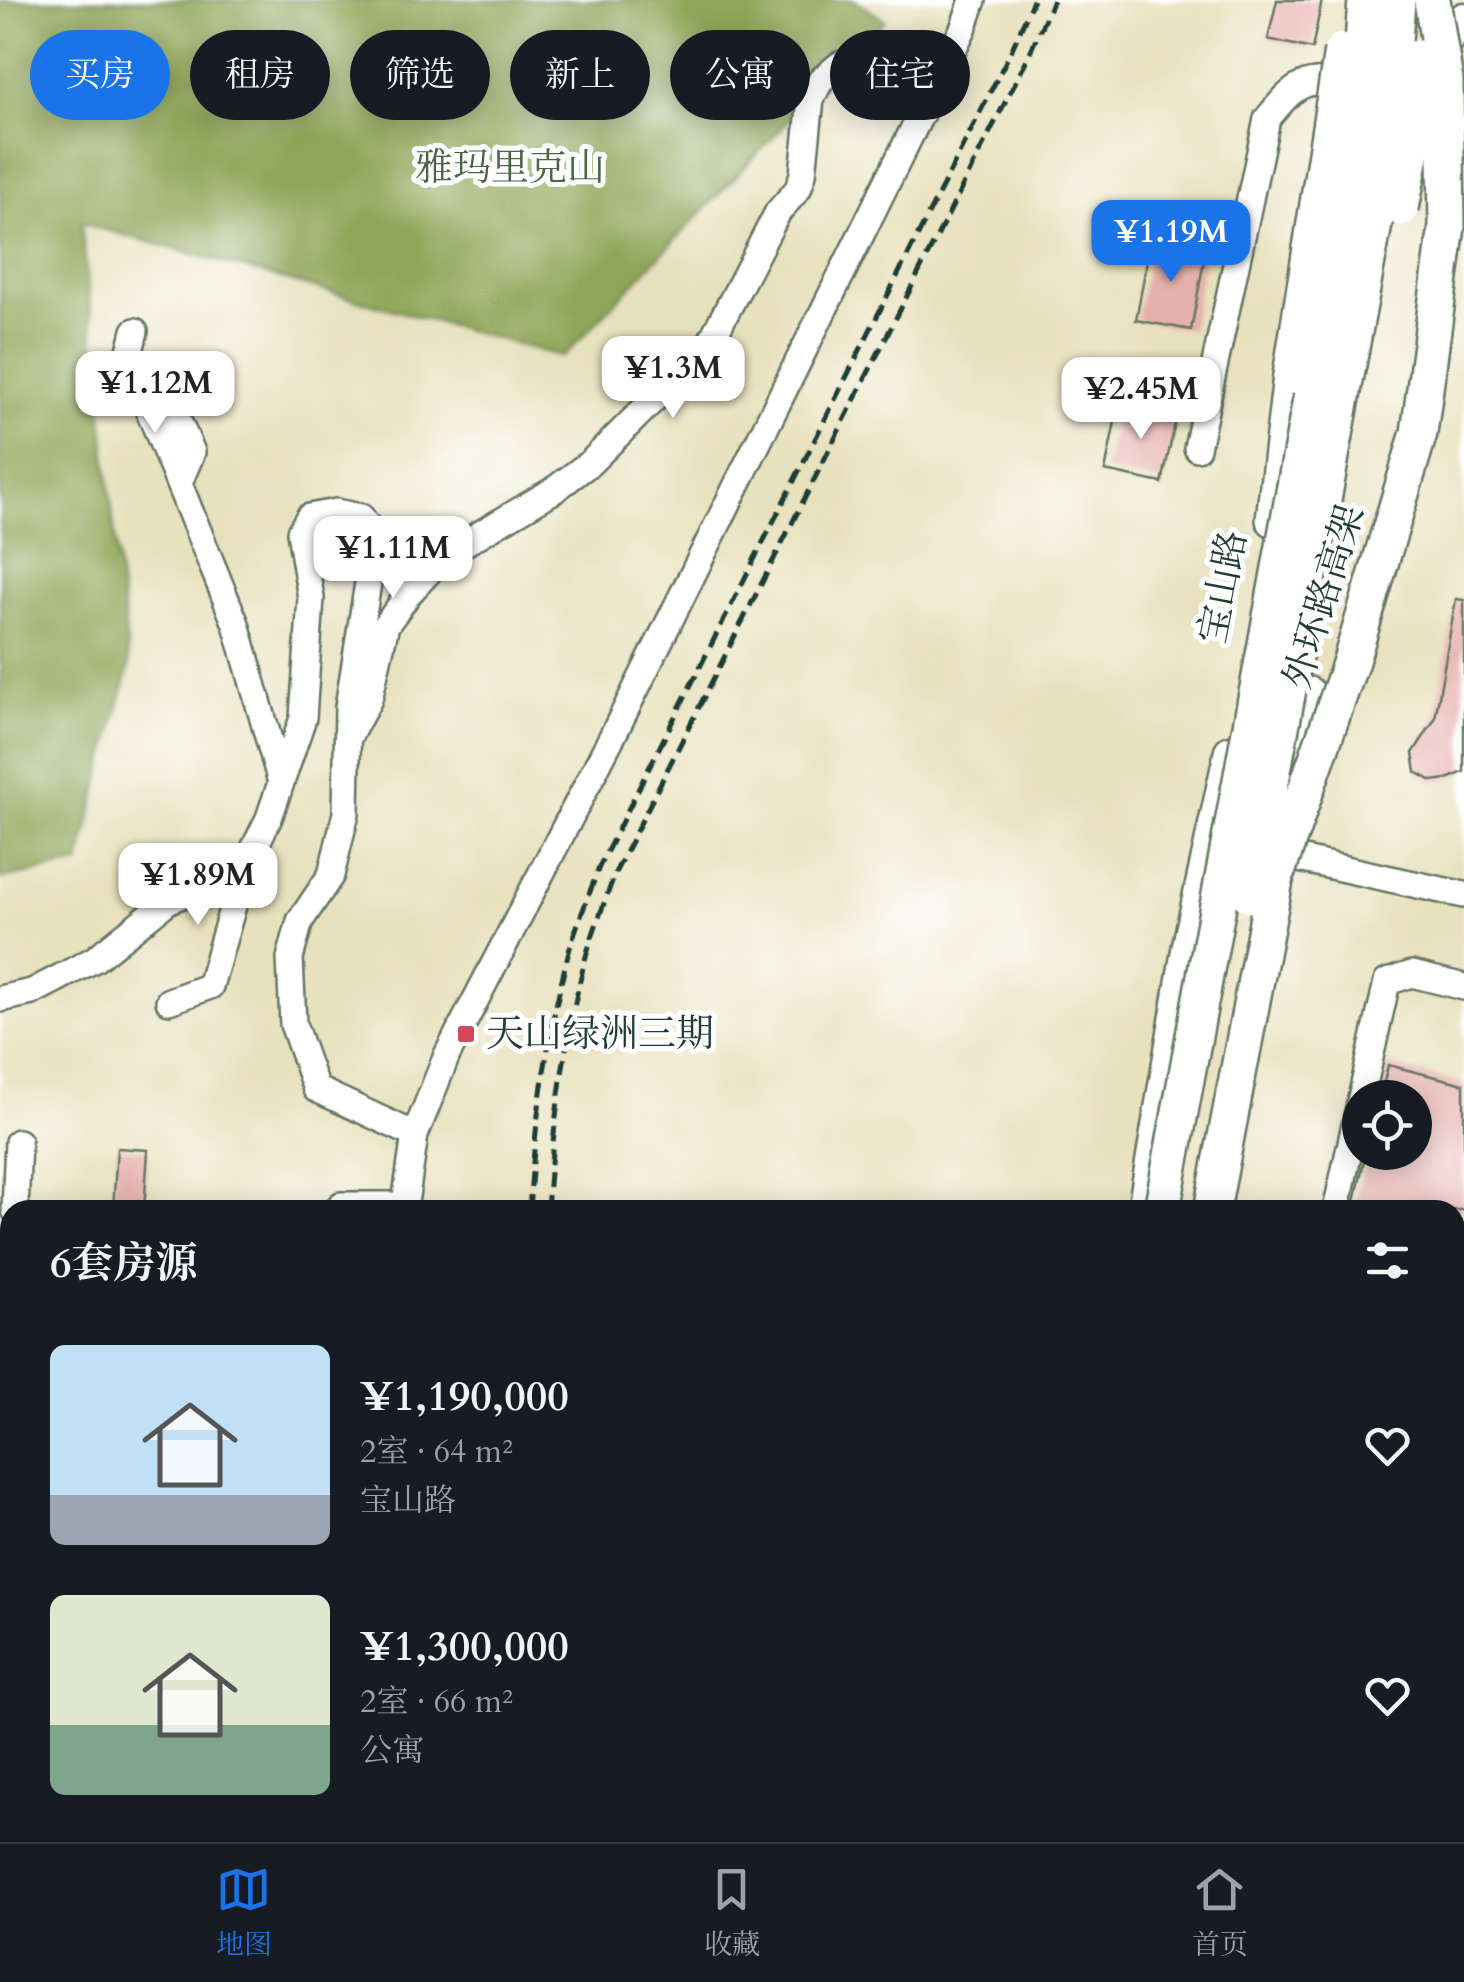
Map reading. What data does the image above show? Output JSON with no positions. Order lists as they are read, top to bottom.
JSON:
{
  "streets": {
    "highway": ["外环路高架"],
    "main road": ["宝山路"]
  },
  "crossings": [
    ["宝山路", "外环路高架"]
  ],
  "parks": ["雅玛里克山"],
  "places": {
    "transit": ["天山绿洲三期"]
  },
  "page": {
    "chip": [
      "买房",
      "租房",
      "筛选",
      "新上",
      "公寓",
      "住宅"
    ],
    "price": [
      "¥1.19M",
      "¥1.3M",
      "¥1.12M",
      "¥2.45M",
      "¥1.11M",
      "¥1.89M"
    ],
    "heading": "6套房源",
    "list": [
      {
        "name": "¥1,190,000",
        "note": "2室 · 64 m² · 宝山路"
      },
      {
        "name": "¥1,300,000",
        "note": "2室 · 66 m² · 公寓"
      }
    ],
    "tabs": ["地图", "收藏", "首页"]
  }
}
